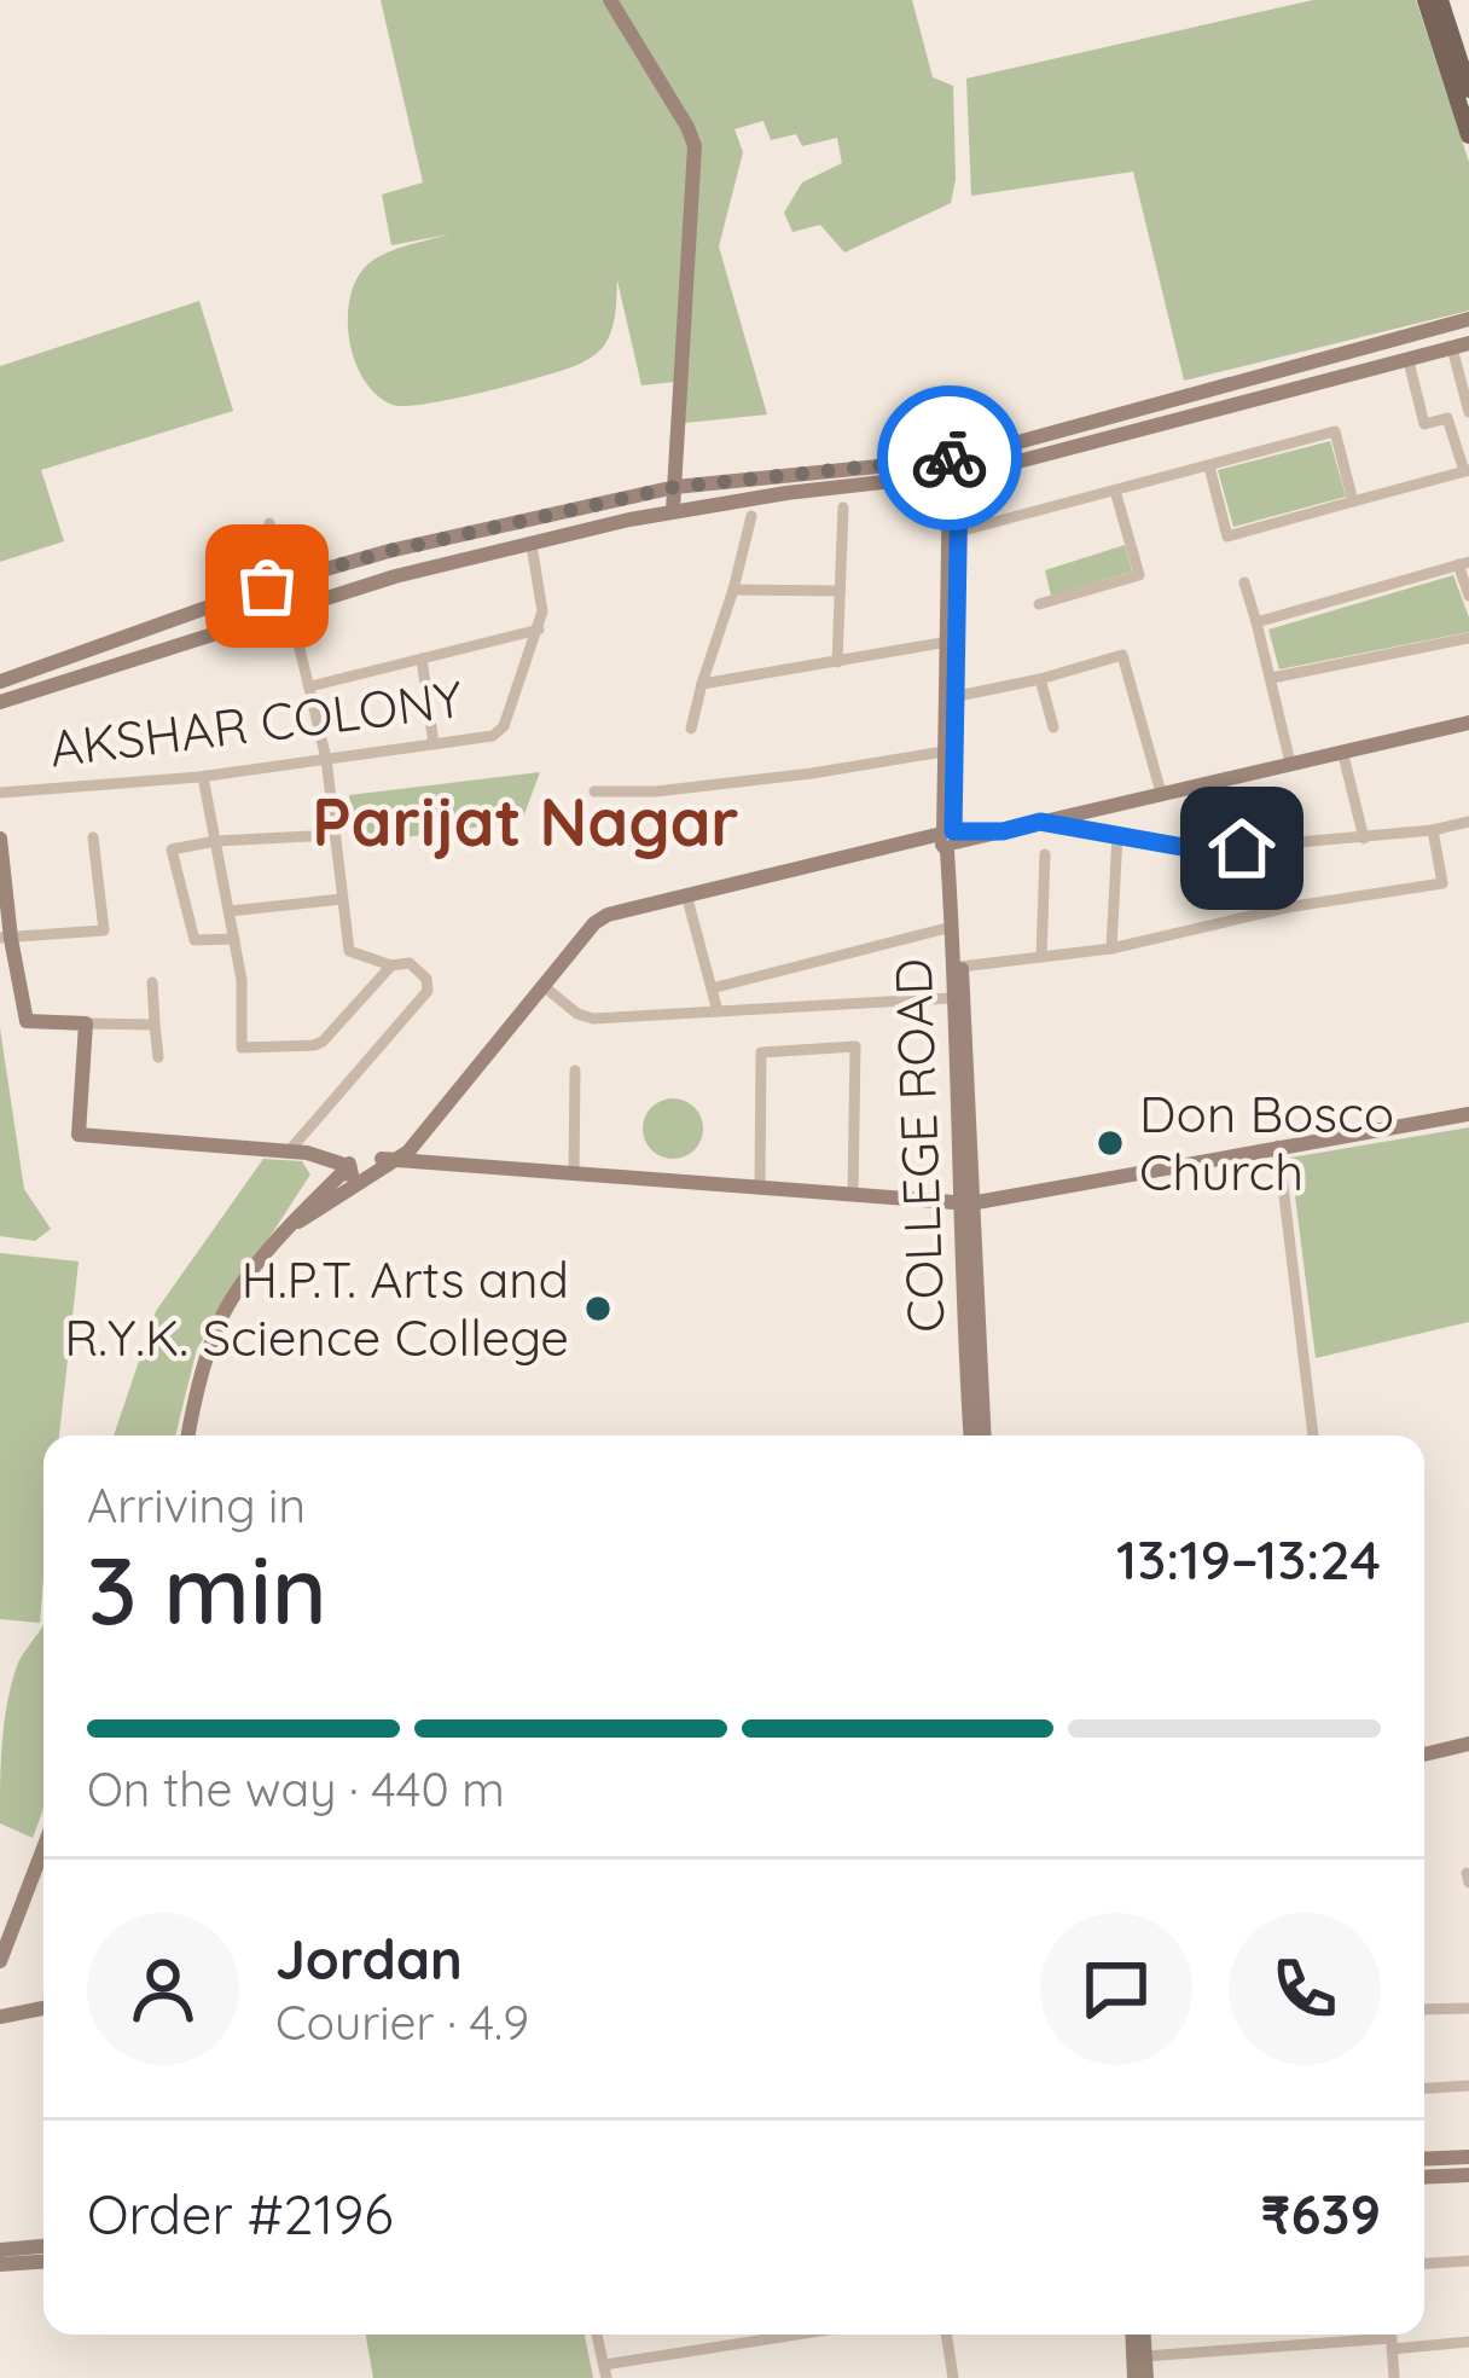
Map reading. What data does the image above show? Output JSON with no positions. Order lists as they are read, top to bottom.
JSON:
{
  "streets": {
    "main road": ["COLLEGE ROAD"],
    "street": ["AKSHAR COLONY"]
  },
  "districts": ["Parijat Nagar"],
  "places": ["Don Bosco Church", "H.P.T. Arts and R.Y.K. Science College"],
  "page": {
    "heading": ["3 min", "Arriving in", "13:19–13:24"],
    "panel": [
      "Jordan",
      "Courier · 4.9",
      "Order #2196",
      "₹639"
    ],
    "bar": "On the way · 440 m"
  }
}
